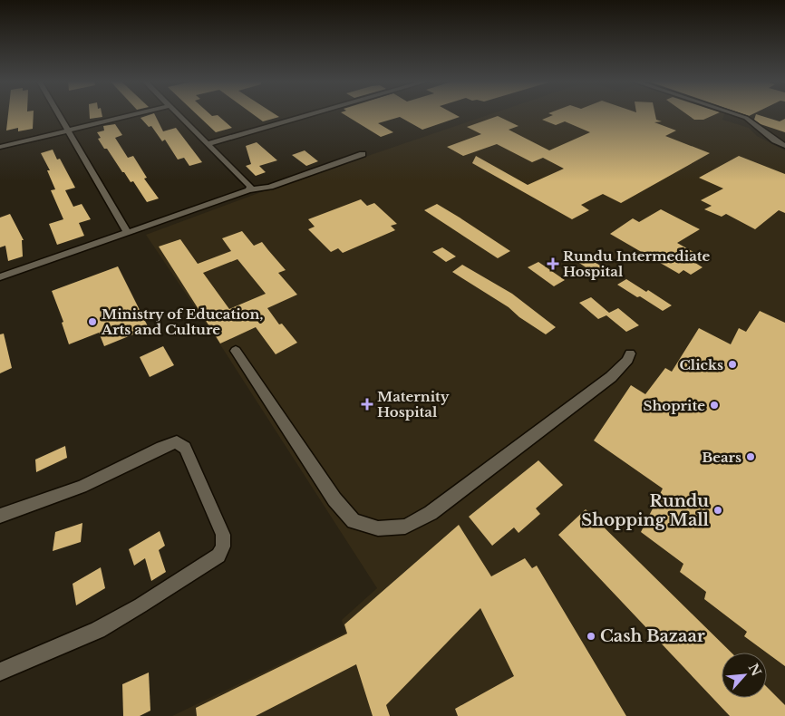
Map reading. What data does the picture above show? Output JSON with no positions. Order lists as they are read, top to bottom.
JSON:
{
  "places": {
    "health": ["Rundu Intermediate Hospital", "Maternity Hospital"],
    "other": [
      "Ministry of Education, Arts and Culture",
      "Clicks",
      "Shoprite",
      "Bears",
      "Rundu Shopping Mall",
      "Cash Bazaar"
    ]
  },
  "north": "top right"
}
